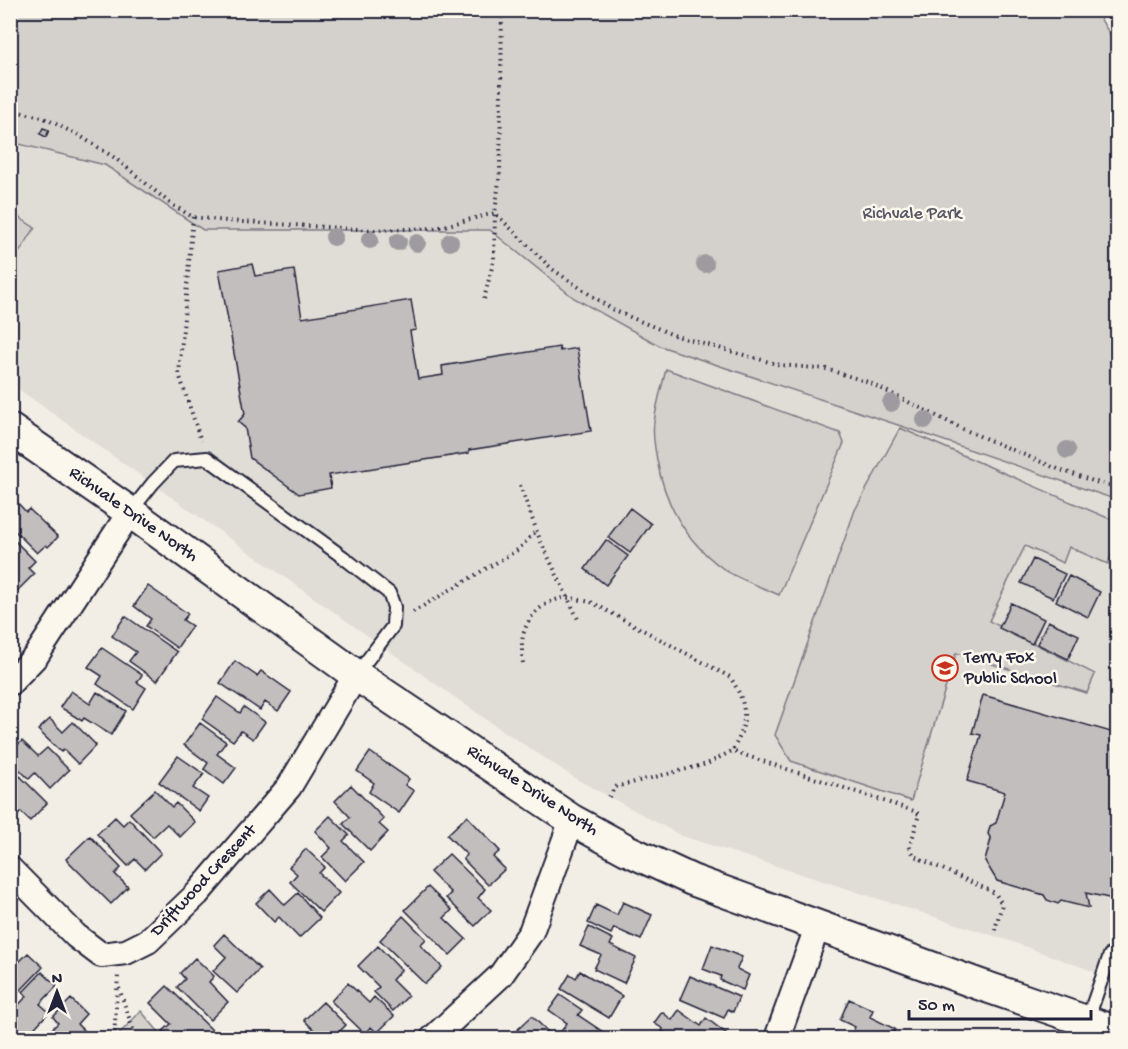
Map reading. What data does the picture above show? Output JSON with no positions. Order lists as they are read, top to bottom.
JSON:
{
  "streets": {
    "street": ["Richvale Drive North", "Driftwood Crescent"]
  },
  "crossings": [
    ["Richvale Drive North", "Driftwood Crescent"]
  ],
  "parks": ["Richvale Park"],
  "places": {
    "school or university": ["Terry Fox Public School"]
  },
  "scale_bar": "50 m",
  "north": "top"
}
